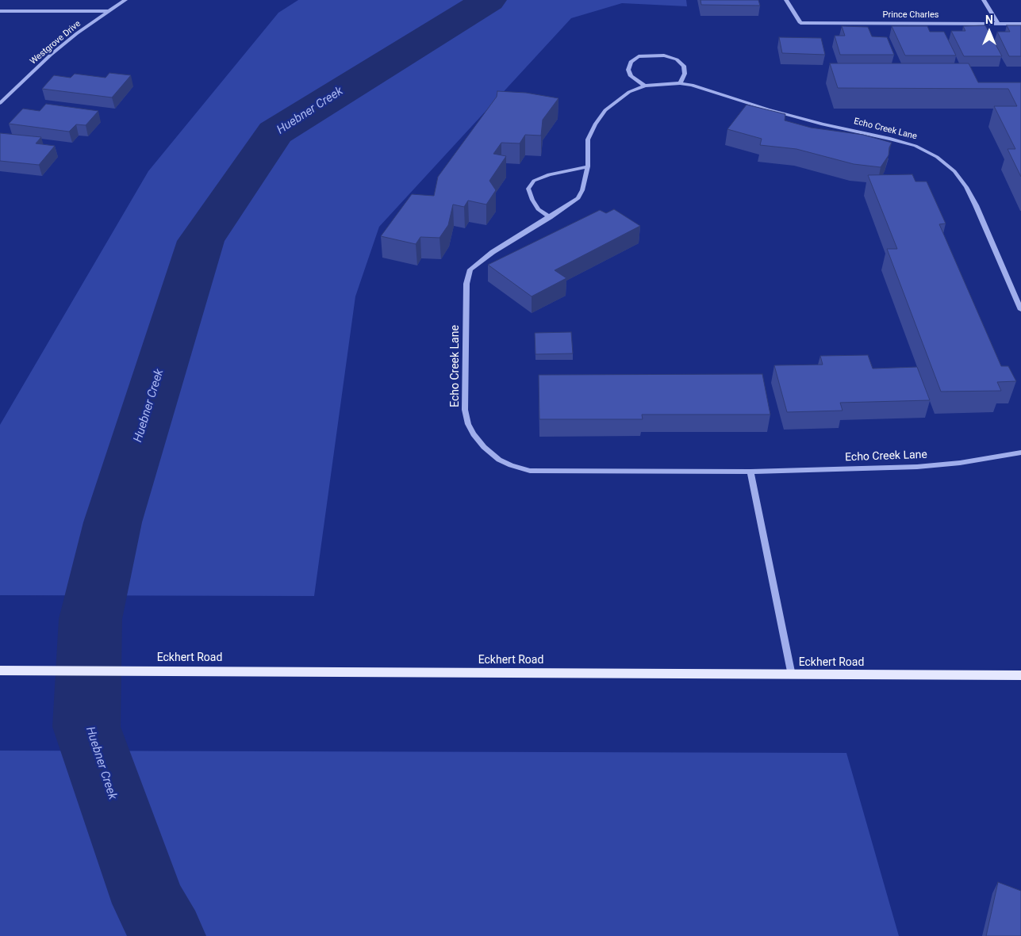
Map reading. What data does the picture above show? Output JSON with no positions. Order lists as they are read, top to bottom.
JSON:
{
  "streets": {
    "main road": ["Eckhert Road"],
    "street": ["Prince Charles", "Westgrove Drive", "Echo Creek Lane"]
  },
  "water": ["Huebner Creek"],
  "north": "top"
}
